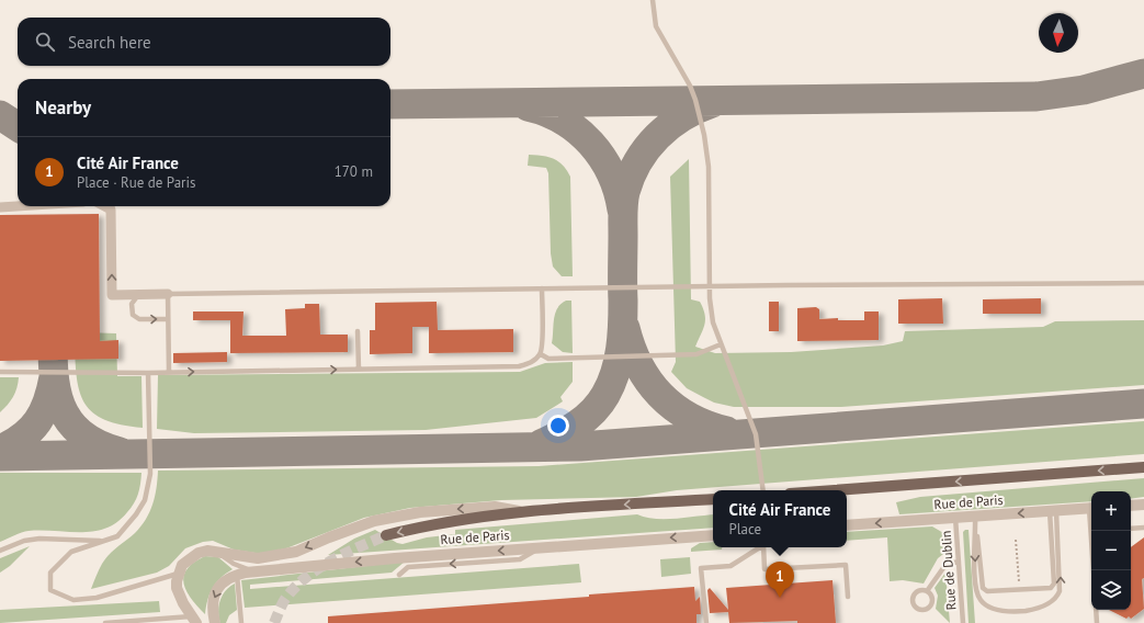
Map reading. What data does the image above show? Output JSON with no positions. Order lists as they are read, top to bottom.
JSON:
{
  "streets": {
    "street": ["Rue de Paris"],
    "lane": ["Rue de Dublin"]
  },
  "crossings": [
    ["Rue de Paris", "Rue de Dublin"]
  ],
  "north": "bottom",
  "page": {
    "search": "Search here",
    "heading": "Nearby",
    "list": [
      {
        "mark": "1",
        "name": "Cité Air France",
        "note": "Place · Rue de Paris",
        "value": "170 m"
      }
    ],
    "popup": ["Cité Air France", "Place"],
    "map_buttons": ["+", "−"],
    "pins": "1"
  }
}
